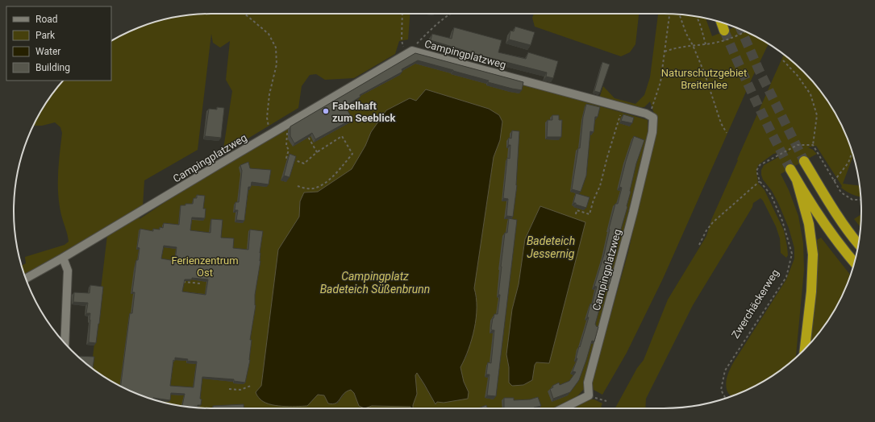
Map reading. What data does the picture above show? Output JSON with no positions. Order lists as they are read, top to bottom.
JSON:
{
  "streets": {
    "street": ["Campingplatzweg"],
    "path": ["Zwerchäckerweg"]
  },
  "water": ["Badeteich Jessernig", "Campingplatz Badeteich Süßenbrunn"],
  "parks": ["Naturschutzgebiet Breitenlee", "Ferienzentrum Ost"],
  "places": ["Fabelhaft zum Seeblick"],
  "legend": [
    "Road",
    "Park",
    "Water",
    "Building"
  ]
}
